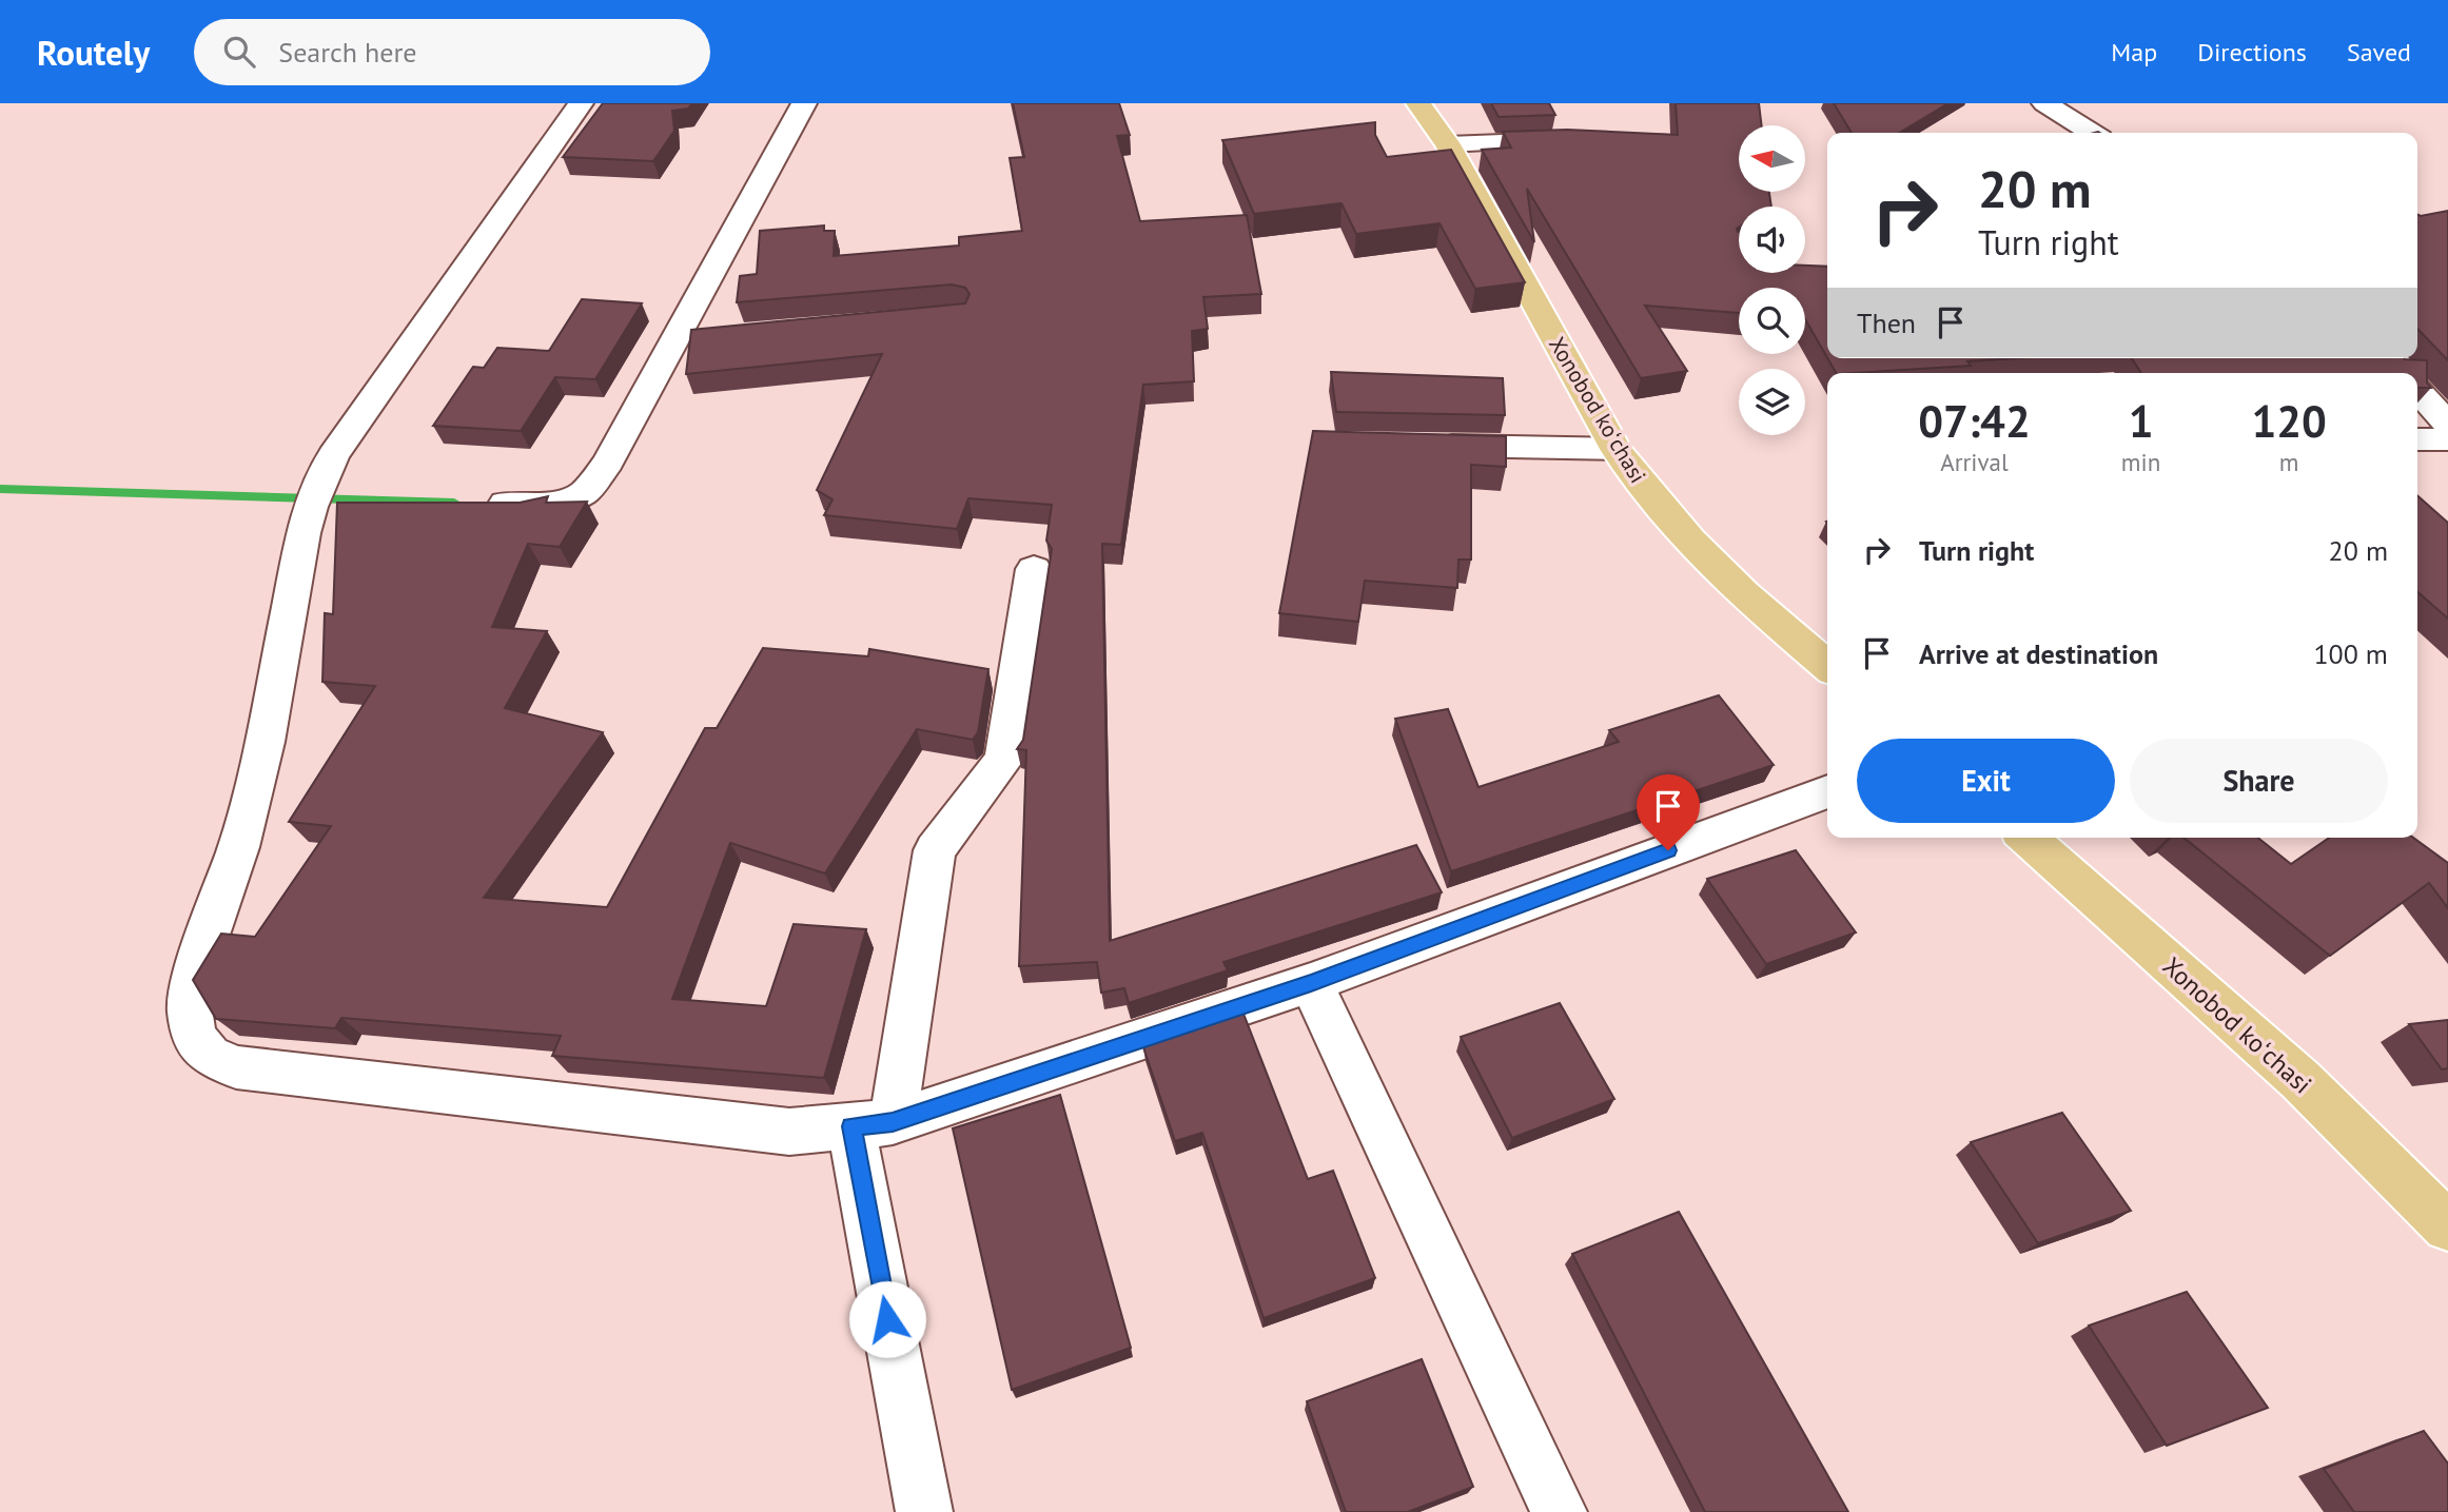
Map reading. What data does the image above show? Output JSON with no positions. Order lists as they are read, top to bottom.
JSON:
{
  "streets": {
    "main road": ["Xonobod koʻchasi"]
  },
  "north": "left",
  "page": {
    "header": "Routely",
    "search": "Search here",
    "nav": ["Map", "Directions", "Saved"],
    "turn": ["20 m", "Turn right"],
    "then": "Then",
    "eta": [
      "07:42",
      "Arrival",
      "1",
      "min",
      "120",
      "m"
    ],
    "list": [
      {
        "name": "Turn right",
        "value": "20 m"
      },
      {
        "name": "Arrive at destination",
        "value": "100 m"
      }
    ],
    "buttons": ["Exit", "Share"]
  }
}
